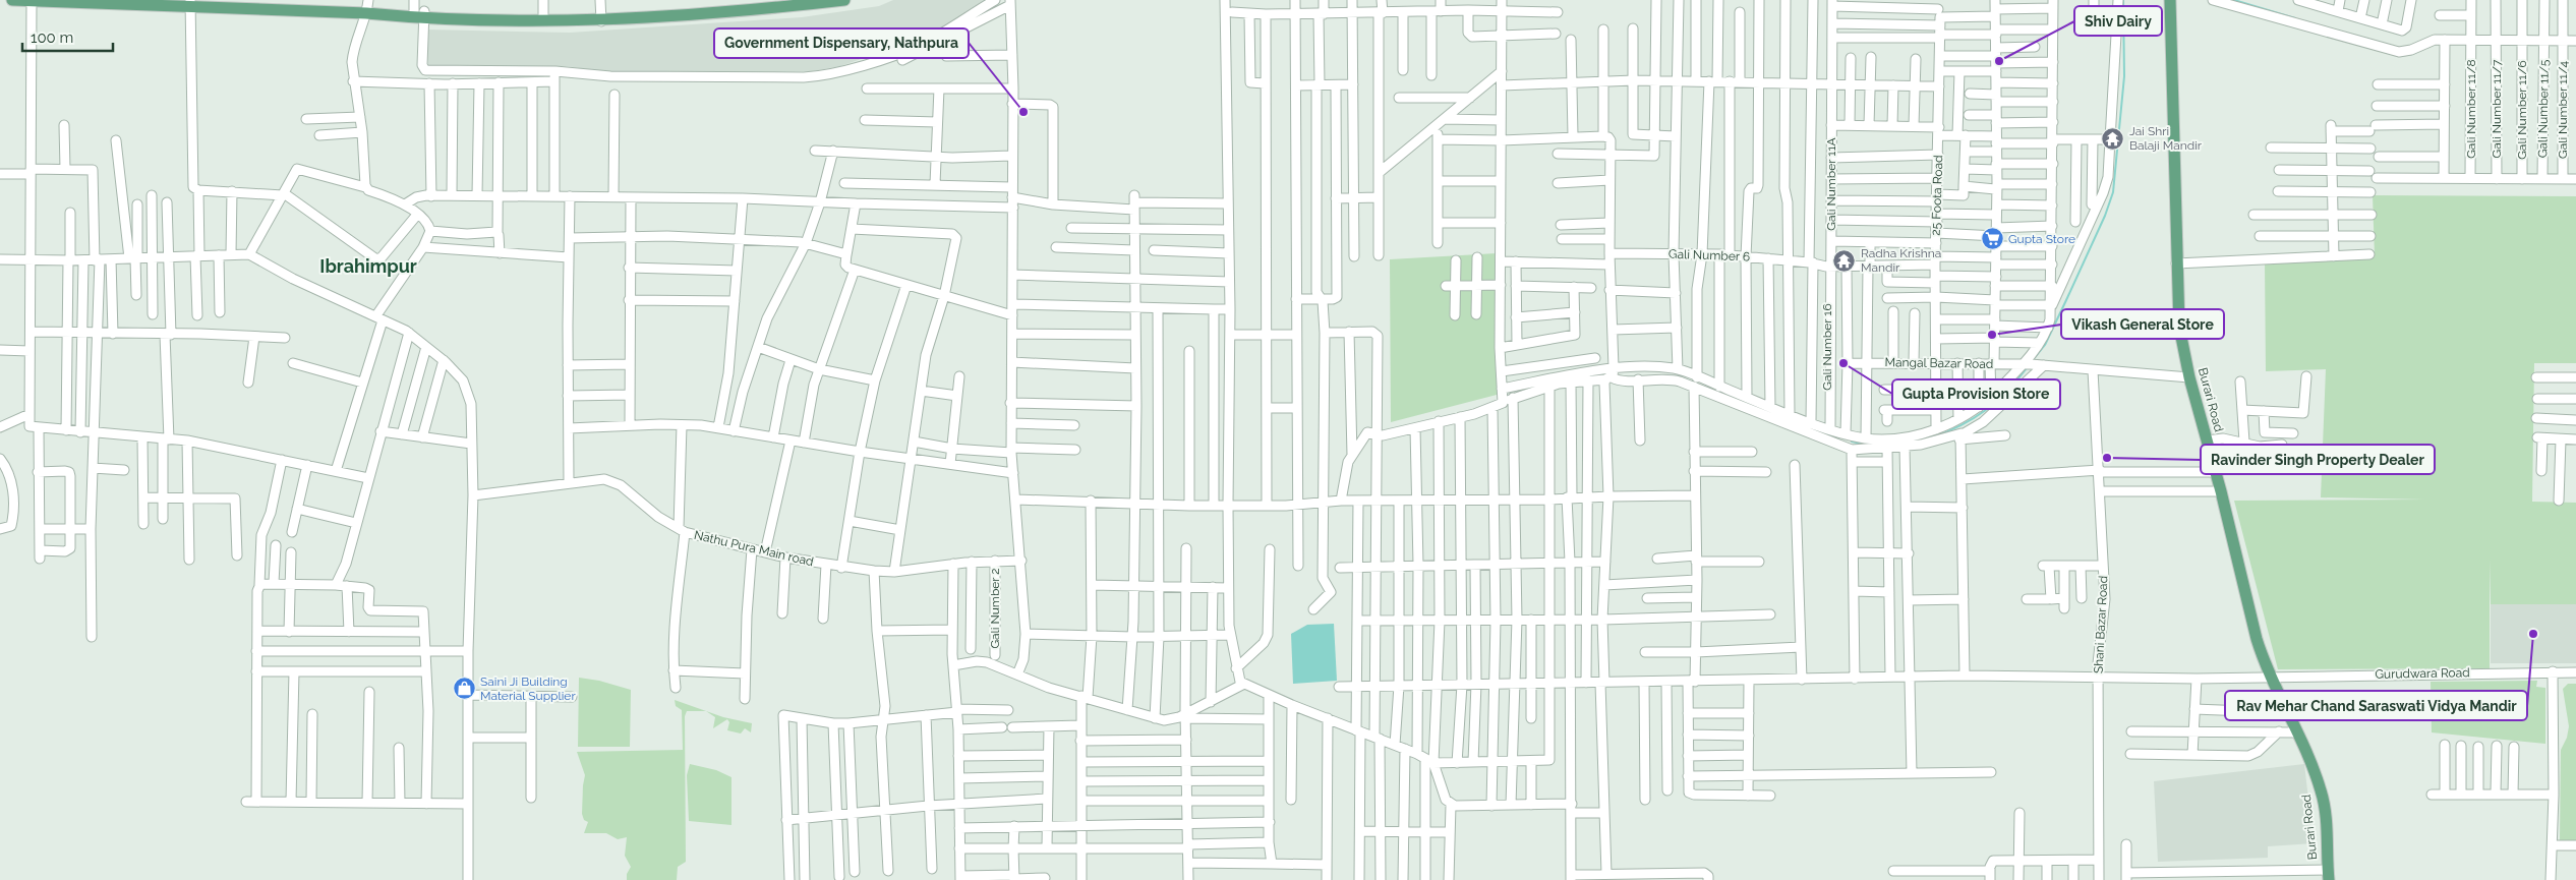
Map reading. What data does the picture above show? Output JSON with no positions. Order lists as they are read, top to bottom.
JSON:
{
  "streets": {
    "main road": ["Burari Road"],
    "street": [
      "Gali Number 11/8",
      "Gali Number 11/7",
      "Gali Number 11/5",
      "Gali Number 11/6",
      "Gali Number 11/4",
      "Gali Number 11A",
      "25 Foota Road",
      "Gali Number 6",
      "Gali Number 16",
      "Mangal Bazar Road",
      "Nathu Pura Main road",
      "Gali Number 2",
      "Shani Bazar Road",
      "Gurudwara Road"
    ]
  },
  "crossings": [
    ["Gali Number 11A", "Gali Number 6"],
    ["Gali Number 11A", "Gali Number 16"],
    ["Gali Number 11A", "Mangal Bazar Road"],
    ["25 Foota Road", "Gali Number 6"],
    ["25 Foota Road", "Mangal Bazar Road"],
    ["Gali Number 6", "Gali Number 16"],
    ["Mangal Bazar Road", "Burari Road"],
    ["Mangal Bazar Road", "Shani Bazar Road"],
    ["Burari Road", "Gurudwara Road"],
    ["Nathu Pura Main road", "Gali Number 2"],
    ["Shani Bazar Road", "Gurudwara Road"]
  ],
  "districts": ["Ibrahimpur"],
  "places": {
    "other": [
      "Shiv Dairy",
      "Government Dispensary, Nathpura",
      "Vikash General Store",
      "Gupta Provision Store",
      "Ravinder Singh Property Dealer",
      "Rav Mehar Chand Saraswati Vidya Mandir"
    ],
    "temple": ["Jai Shri Balaji Mandir", "Radha Krishna Mandir"],
    "supermarket": ["Gupta Store"],
    "shop": ["Saini Ji Building Material Supplier"]
  },
  "scale_bar": "100 m"
}
